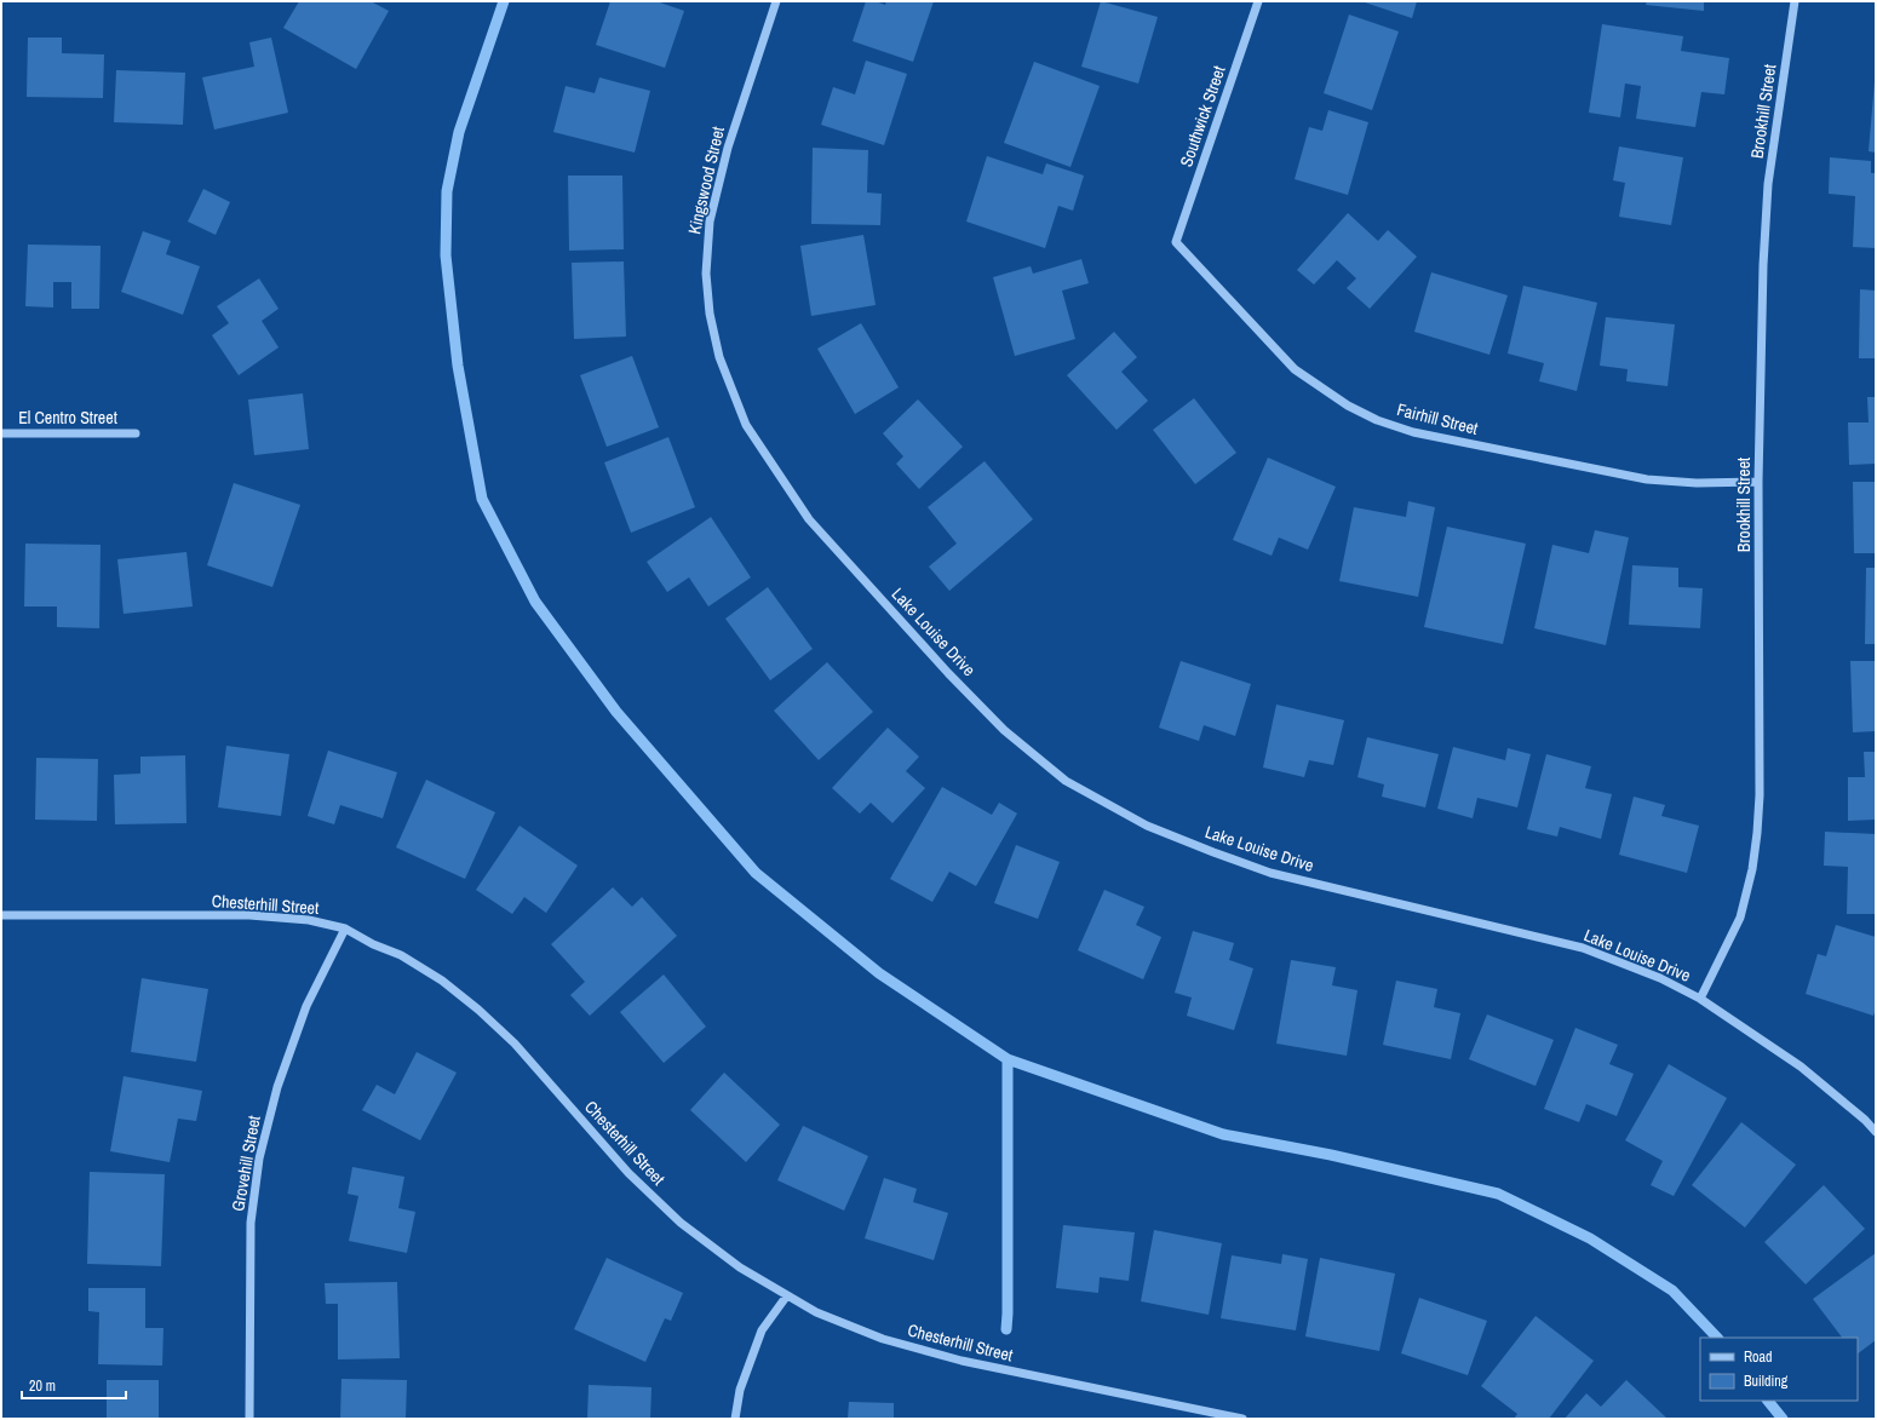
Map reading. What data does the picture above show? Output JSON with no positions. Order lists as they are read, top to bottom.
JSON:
{
  "streets": {
    "street": [
      "Brookhill Street",
      "Southwick Street",
      "Kingswood Street",
      "El Centro Street",
      "Fairhill Street",
      "Lake Louise Drive",
      "Chesterhill Street",
      "Grovehill Street"
    ]
  },
  "crossings": [
    ["Brookhill Street", "Fairhill Street"],
    ["Brookhill Street", "Lake Louise Drive"],
    ["Southwick Street", "Fairhill Street"],
    ["Kingswood Street", "Lake Louise Drive"],
    ["Chesterhill Street", "Grovehill Street"]
  ],
  "legend": ["Road", "Building"],
  "scale_bar": "20 m"
}
